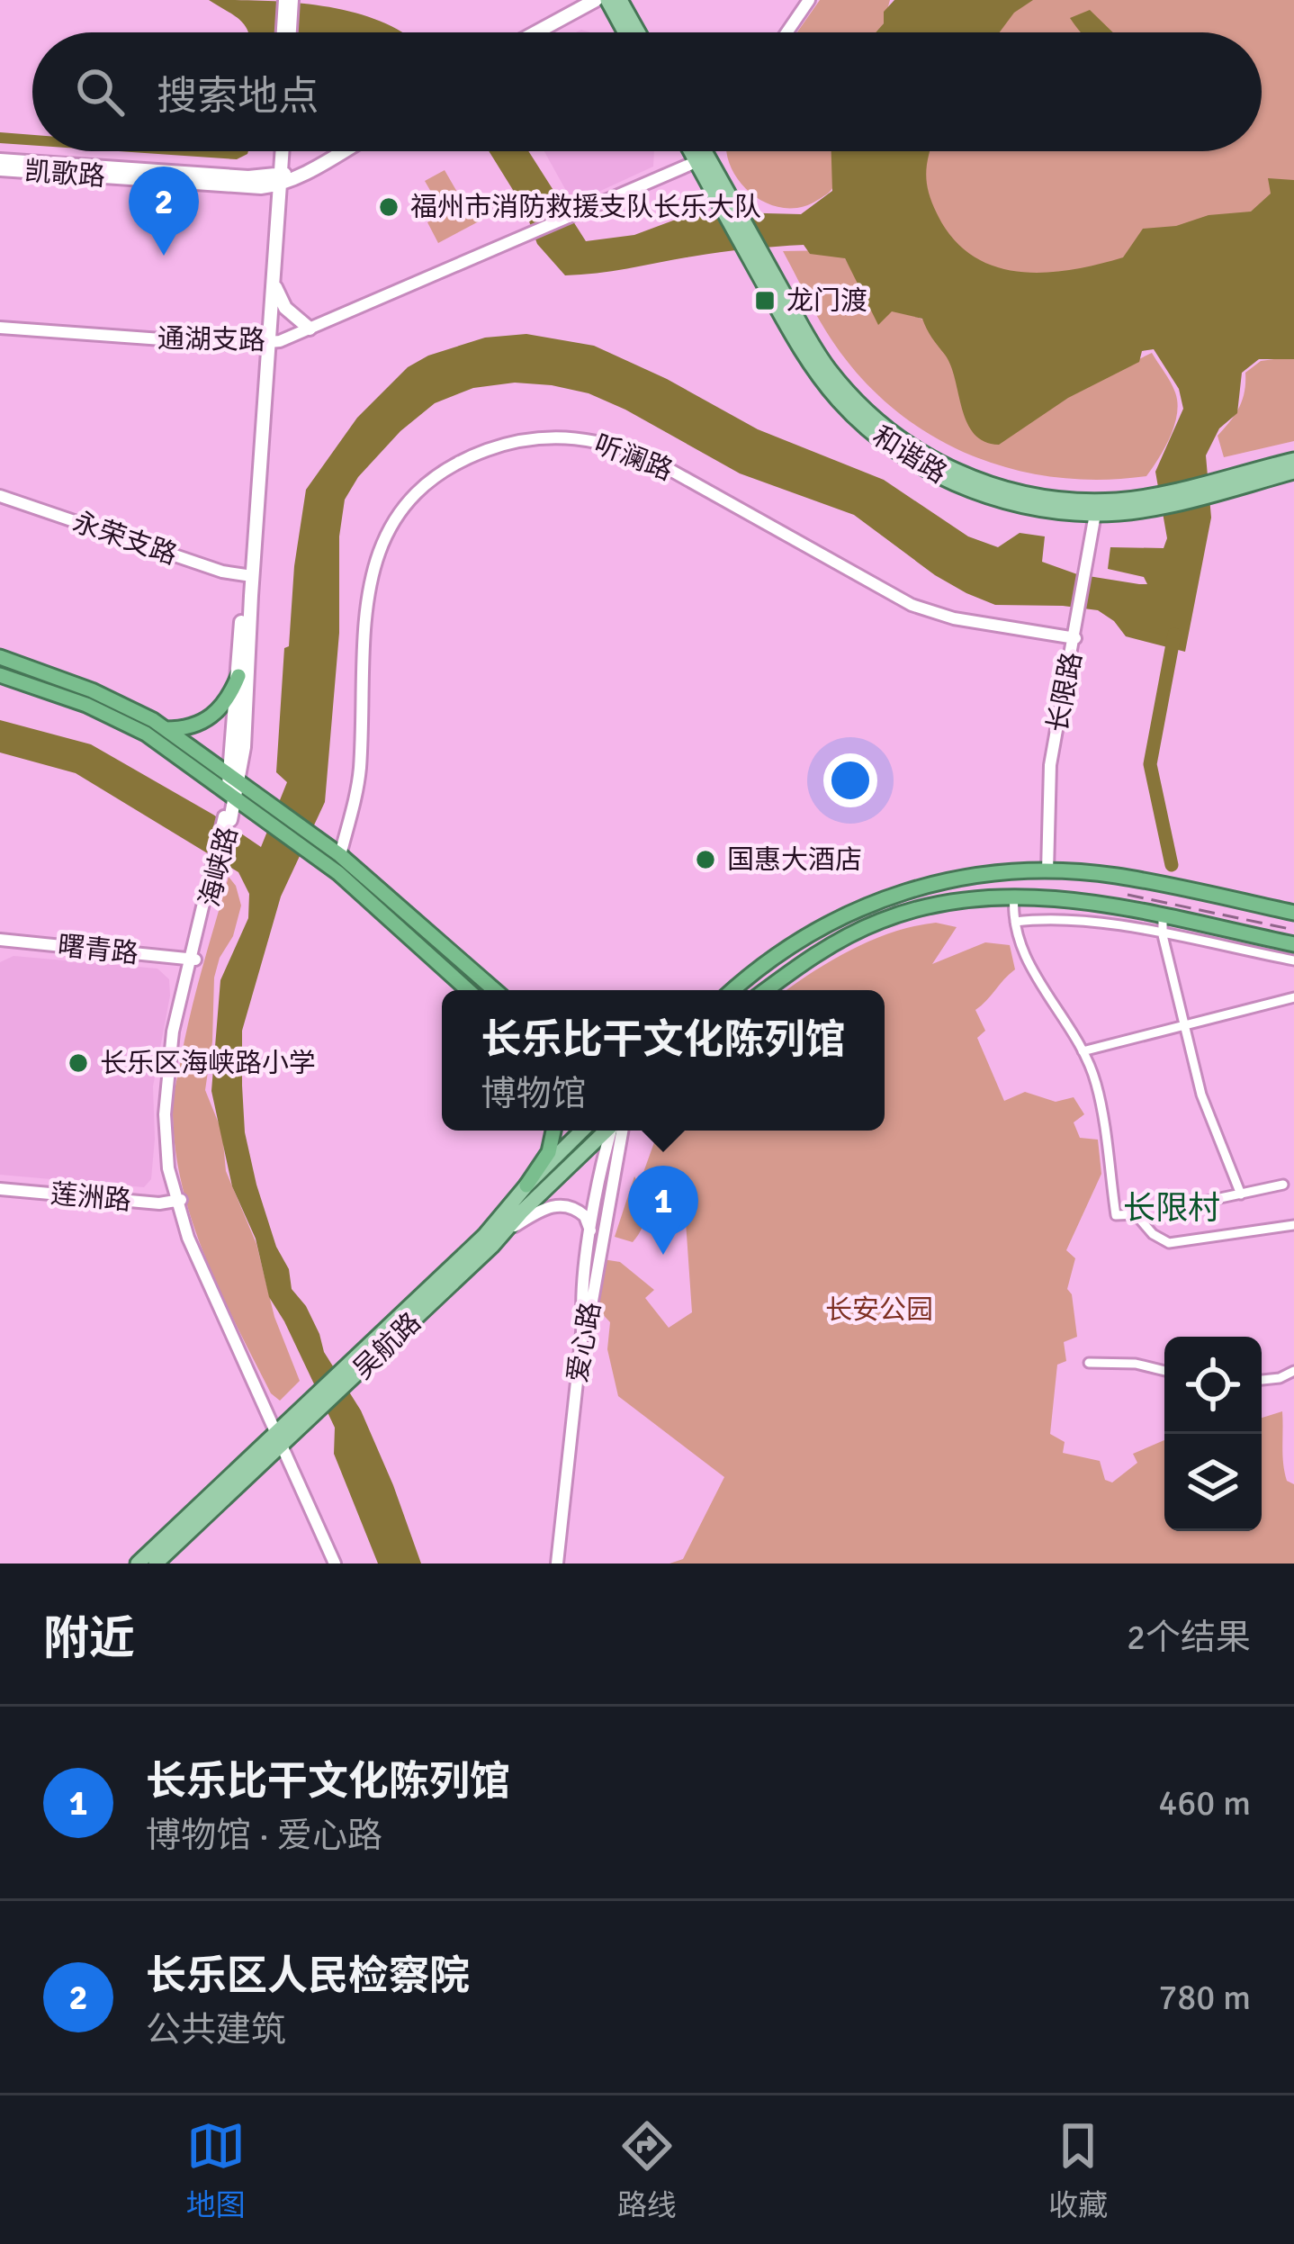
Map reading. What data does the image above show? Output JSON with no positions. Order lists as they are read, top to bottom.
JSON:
{
  "streets": {
    "main road": [
      "凯歌路",
      "和谐路",
      "海峡路",
      "吴航路"
    ],
    "street": [
      "通湖支路",
      "听澜路",
      "永荣支路",
      "长限路",
      "曙青路",
      "莲洲路",
      "爱心路"
    ]
  },
  "crossings": [
    ["凯歌路", "海峡路"],
    ["通湖支路", "和谐路"],
    ["通湖支路", "海峡路"],
    ["和谐路", "长限路"],
    ["听澜路", "长限路"],
    ["永荣支路", "海峡路"],
    ["海峡路", "曙青路"],
    ["海峡路", "莲洲路"],
    ["海峡路", "吴航路"]
  ],
  "districts": ["长限村"],
  "parks": ["长安公园"],
  "places": {
    "other": ["福州市消防救援支队长乐大队", "国惠大酒店", "长乐区海峡路小学"],
    "transit": ["龙门渡"]
  },
  "page": {
    "search": "搜索地点",
    "pins": ["2", "1"],
    "popup": ["长乐比干文化陈列馆", "博物馆"],
    "heading": ["附近", "2个结果"],
    "list": [
      {
        "mark": "1",
        "name": "长乐比干文化陈列馆",
        "note": "博物馆 · 爱心路",
        "value": "460 m"
      },
      {
        "mark": "2",
        "name": "长乐区人民检察院",
        "note": "公共建筑",
        "value": "780 m"
      }
    ],
    "nav": ["地图", "路线", "收藏"]
  }
}
